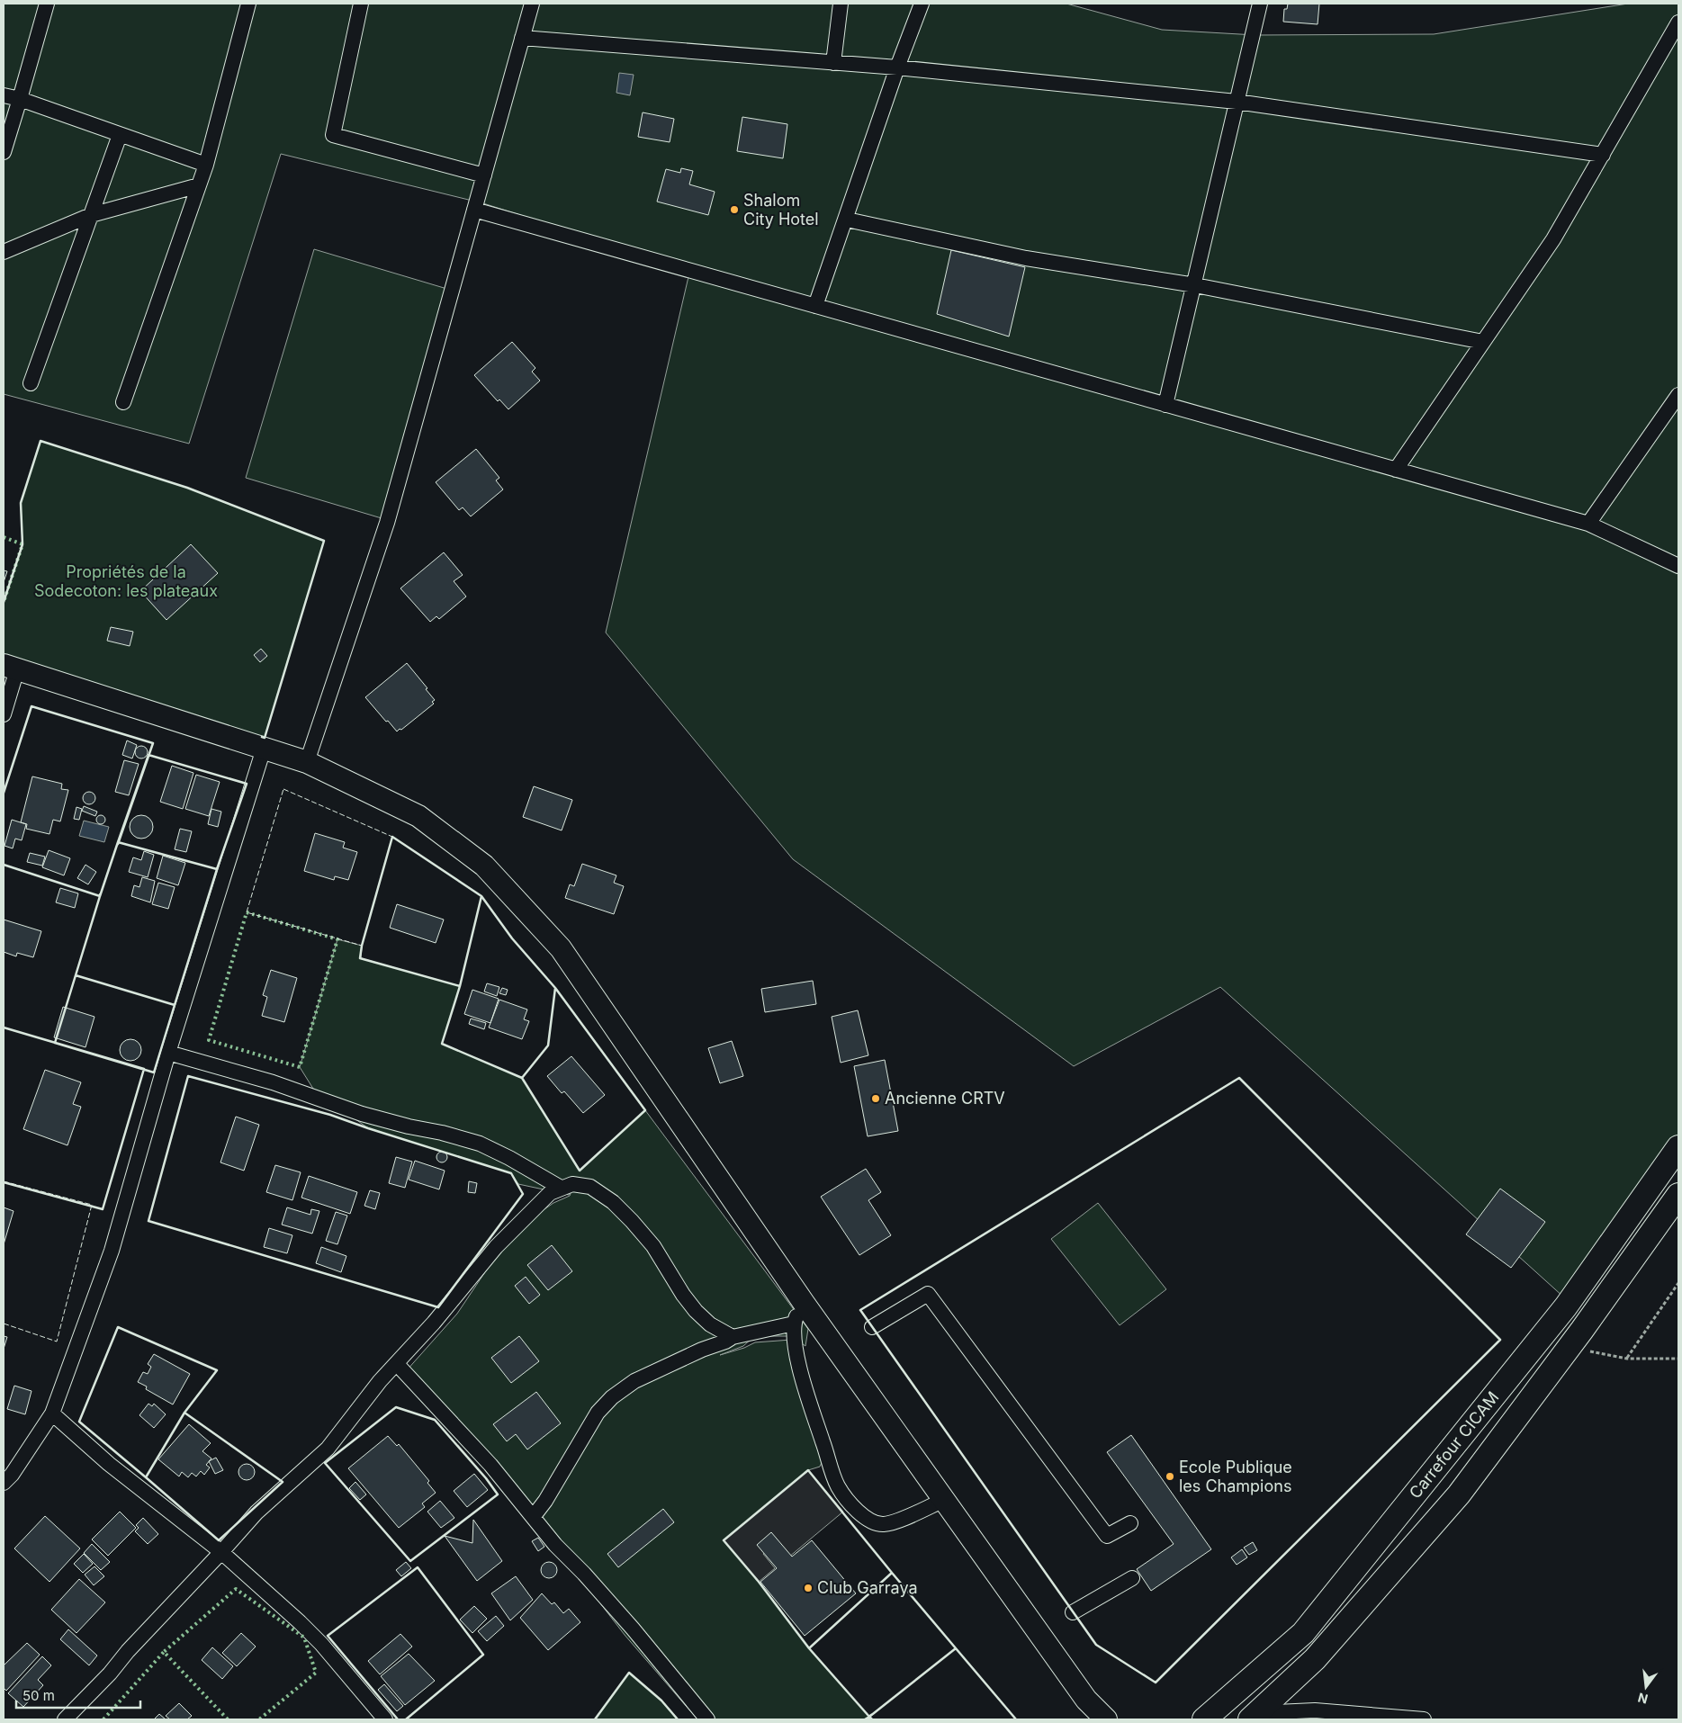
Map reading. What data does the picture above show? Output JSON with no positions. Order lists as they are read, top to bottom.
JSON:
{
  "streets": {
    "main road": ["Carrefour CICAM"]
  },
  "parks": ["Propriétés de la Sodecoton: les plateaux"],
  "places": [
    "Shalom City Hotel",
    "Ancienne CRTV",
    "Ecole Publique les Champions",
    "Club Garraya"
  ],
  "scale_bar": "50 m",
  "north": "bottom"
}
